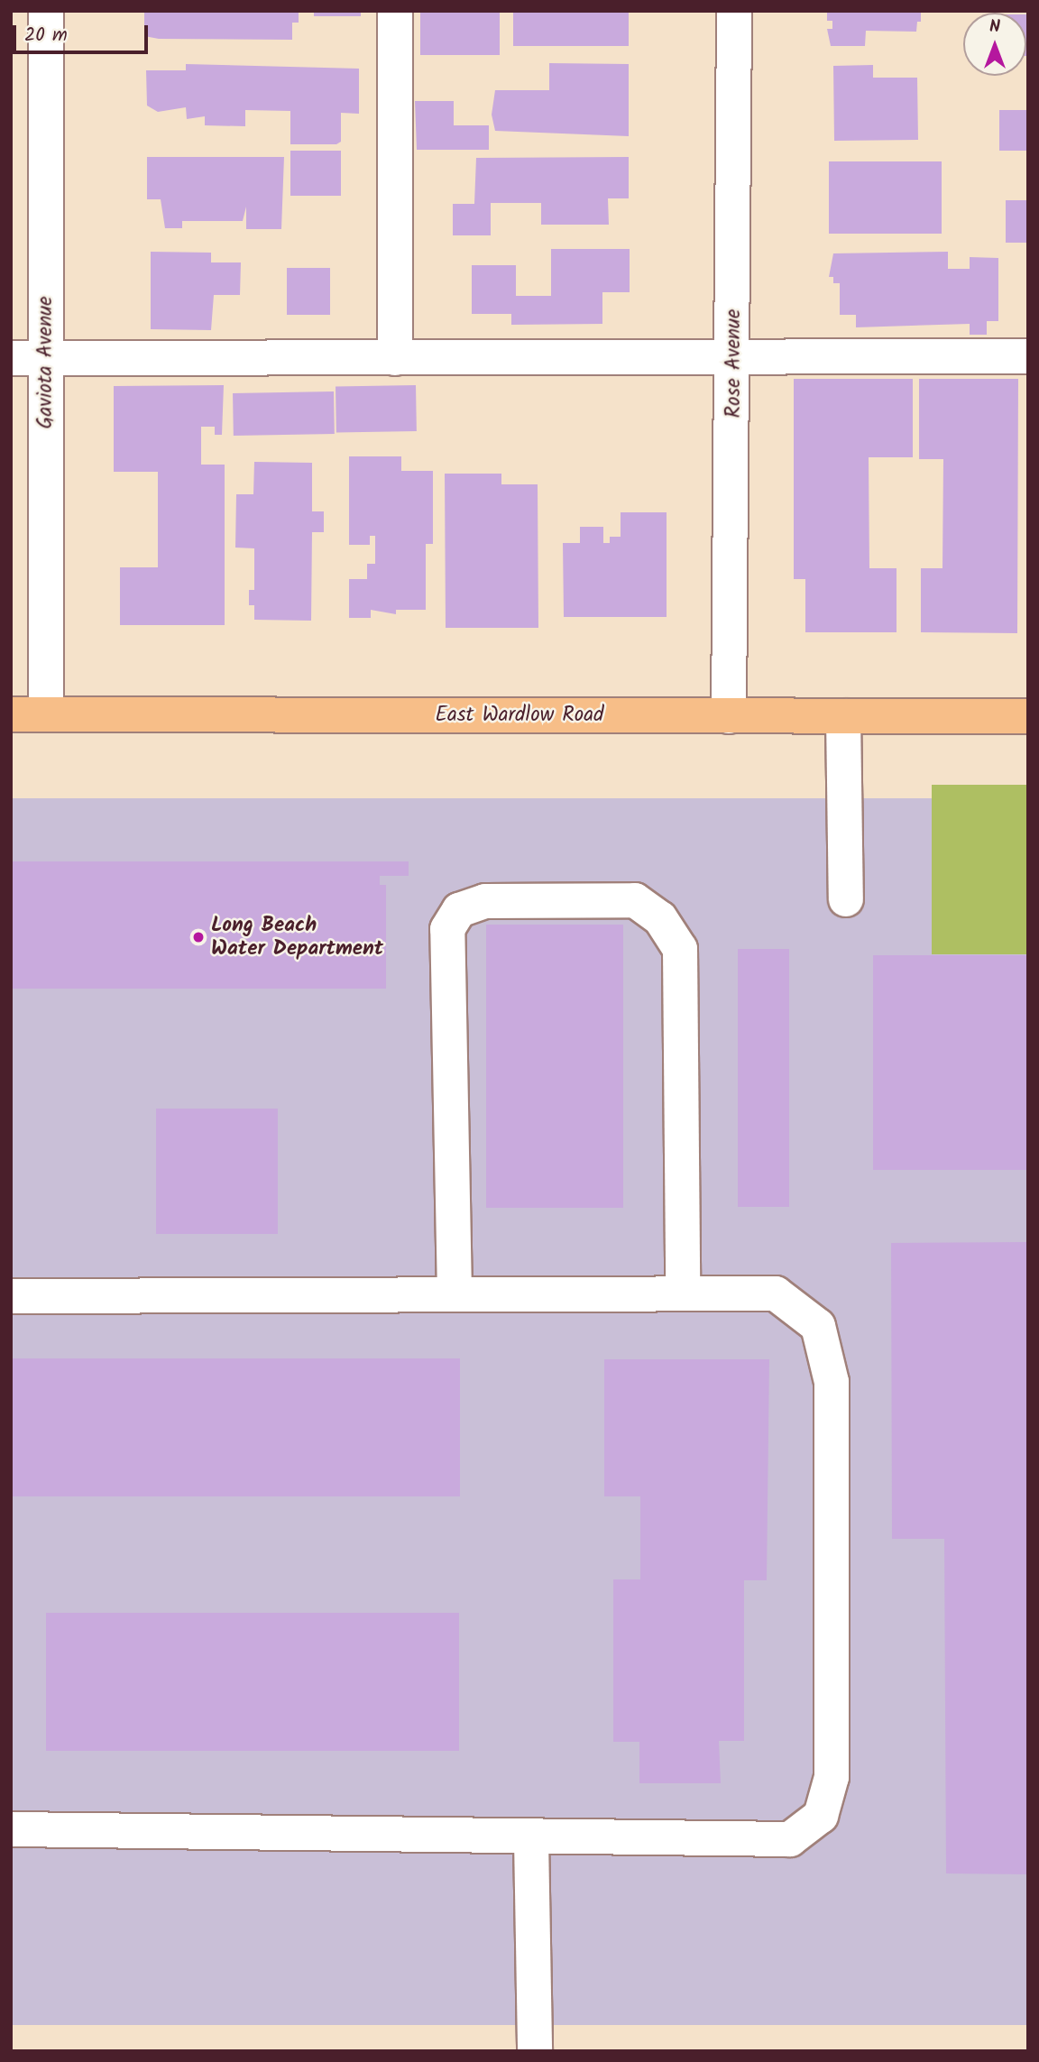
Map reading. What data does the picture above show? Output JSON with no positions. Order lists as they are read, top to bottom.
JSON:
{
  "streets": {
    "main road": ["East Wardlow Road"],
    "street": ["Gaviota Avenue", "Rose Avenue"]
  },
  "crossings": [
    ["Gaviota Avenue", "East Wardlow Road"],
    ["Rose Avenue", "East Wardlow Road"]
  ],
  "places": ["Long Beach Water Department"],
  "scale_bar": "20 m",
  "north": "top"
}
